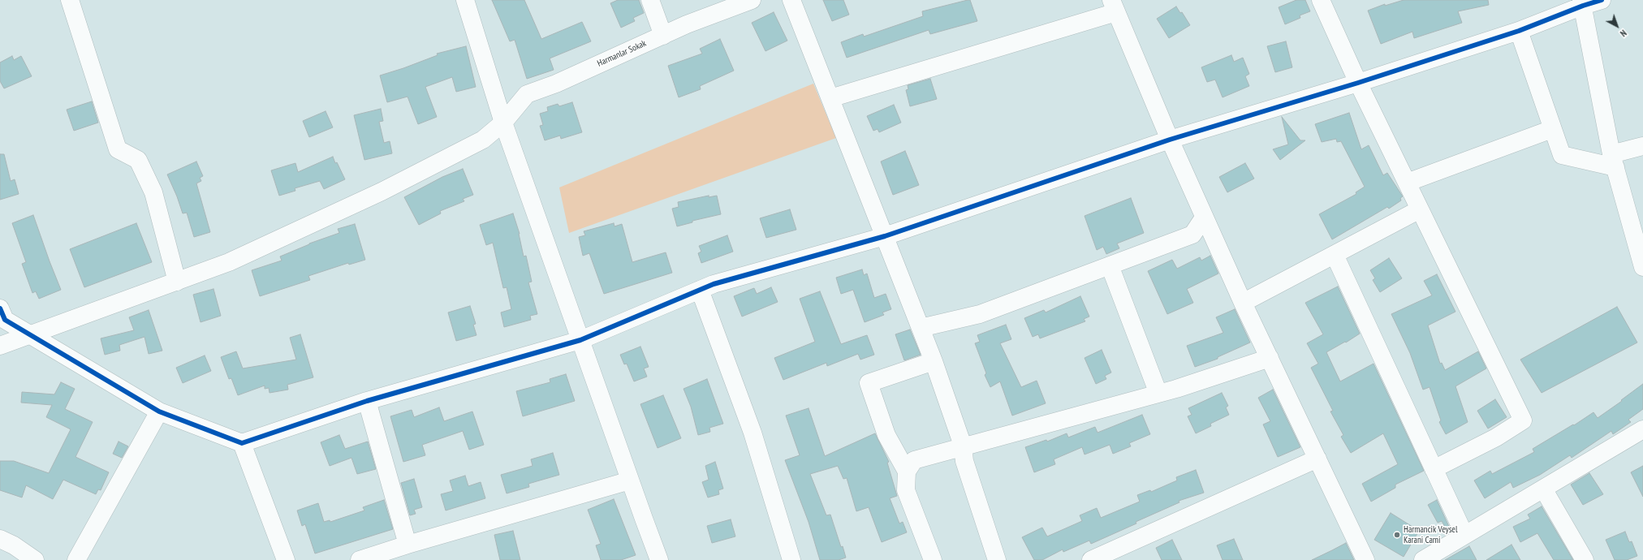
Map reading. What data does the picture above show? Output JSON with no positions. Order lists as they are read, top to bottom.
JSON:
{
  "streets": {
    "street": ["Harmanlar Sokak"]
  },
  "places": ["Harmancik Veysel Karani Cami"],
  "north": "bottom right"
}
